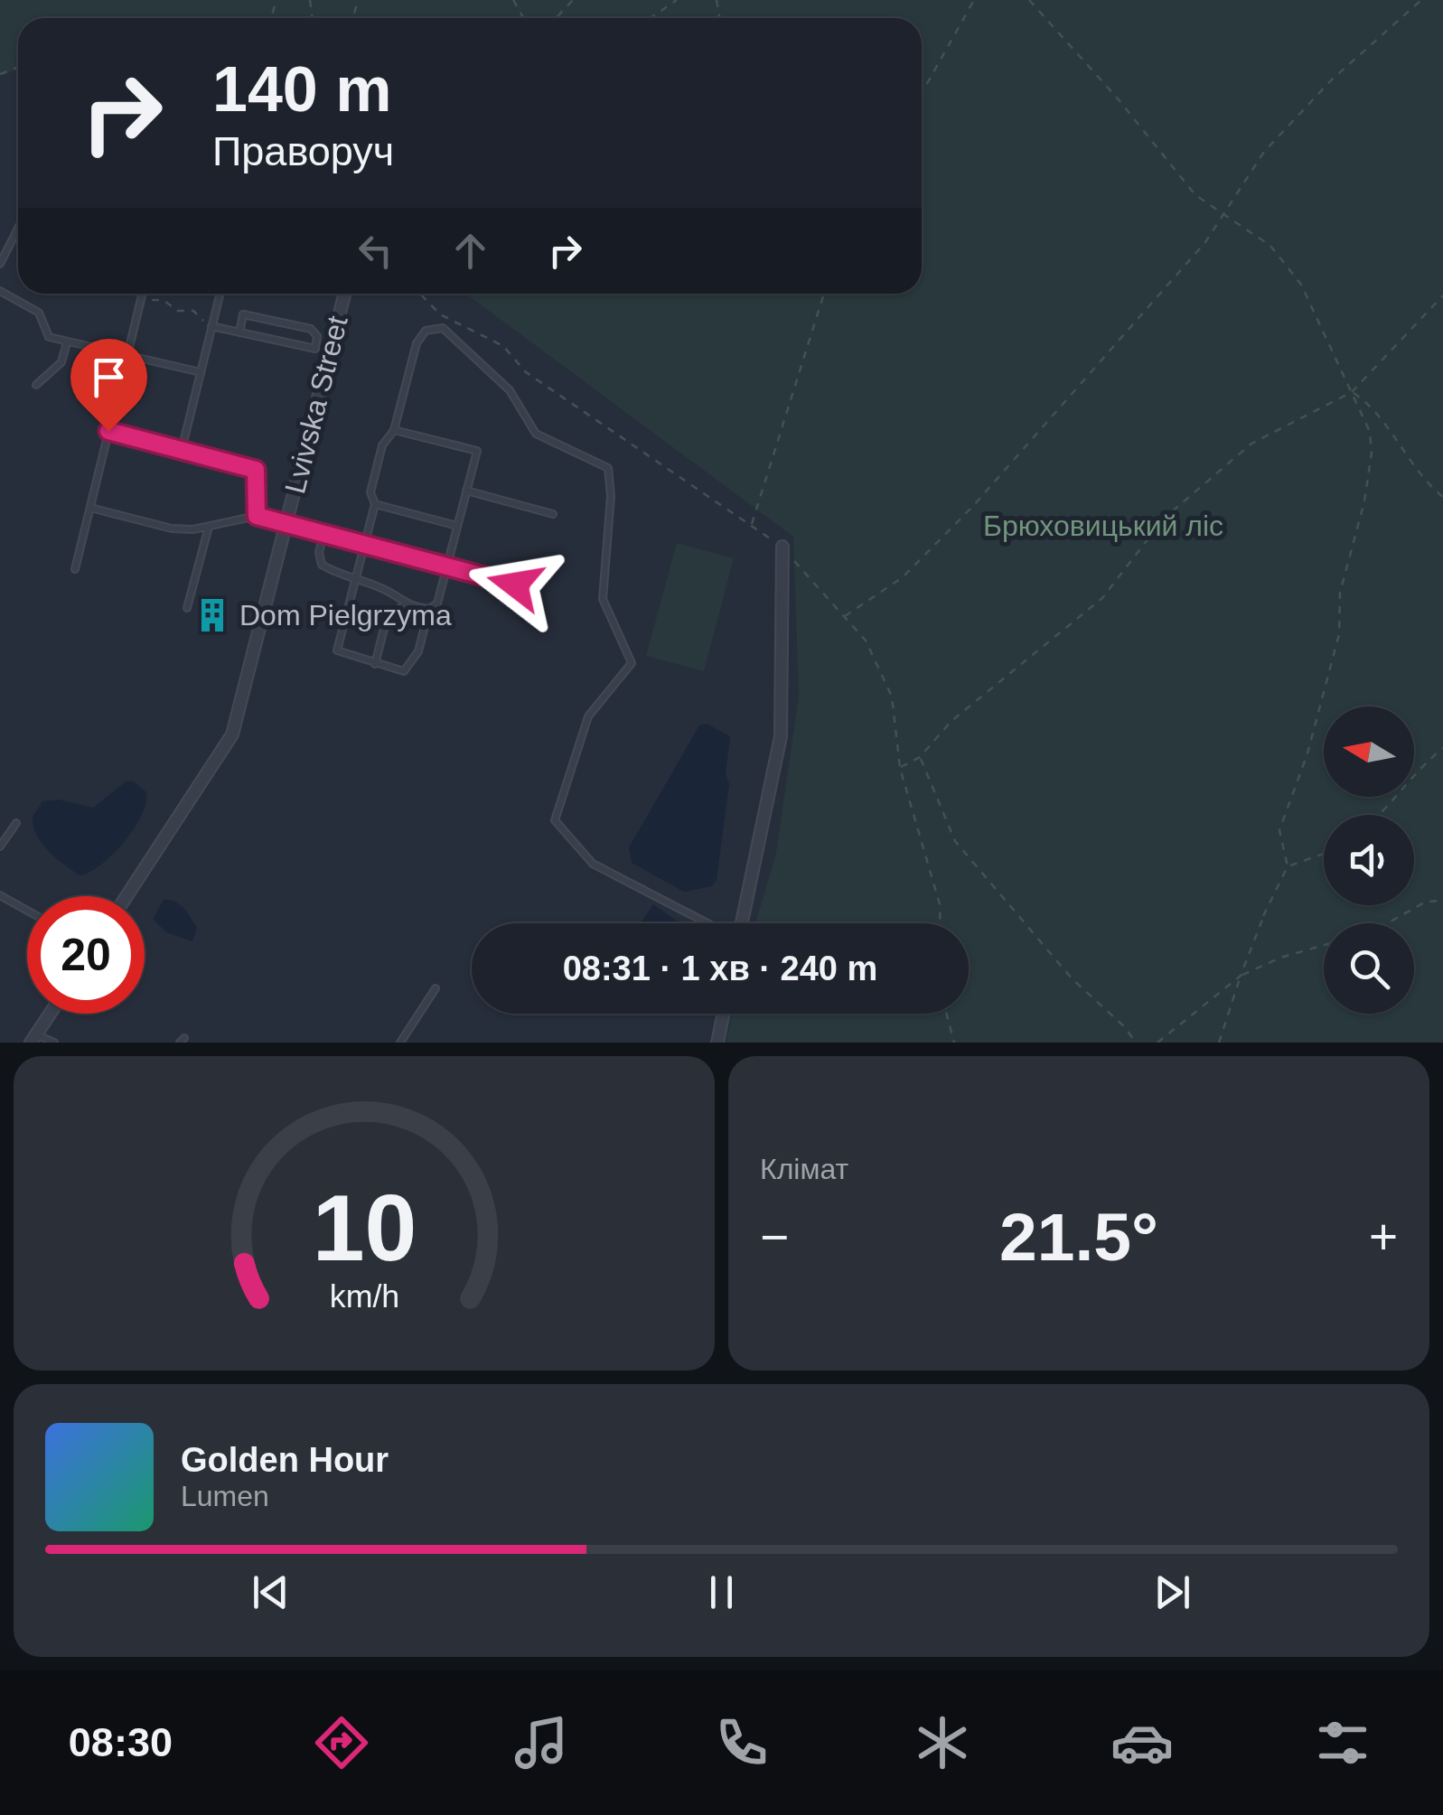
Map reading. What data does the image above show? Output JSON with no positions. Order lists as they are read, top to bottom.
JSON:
{
  "streets": {
    "street": ["Lvivska Street"]
  },
  "parks": ["Брюховицький ліс"],
  "places": {
    "building": ["Dom Pielgrzyma"]
  },
  "north": "left",
  "page": {
    "turn": ["140 m", "Праворуч"],
    "limit": "20",
    "trip": "08:31 · 1 хв · 240 m",
    "tile": "Клімат",
    "heat": ["−", "21.5°", "+"],
    "song": ["Golden Hour", "Lumen"],
    "tabs": "08:30",
    "gauge": ["10", "km/h"]
  }
}
